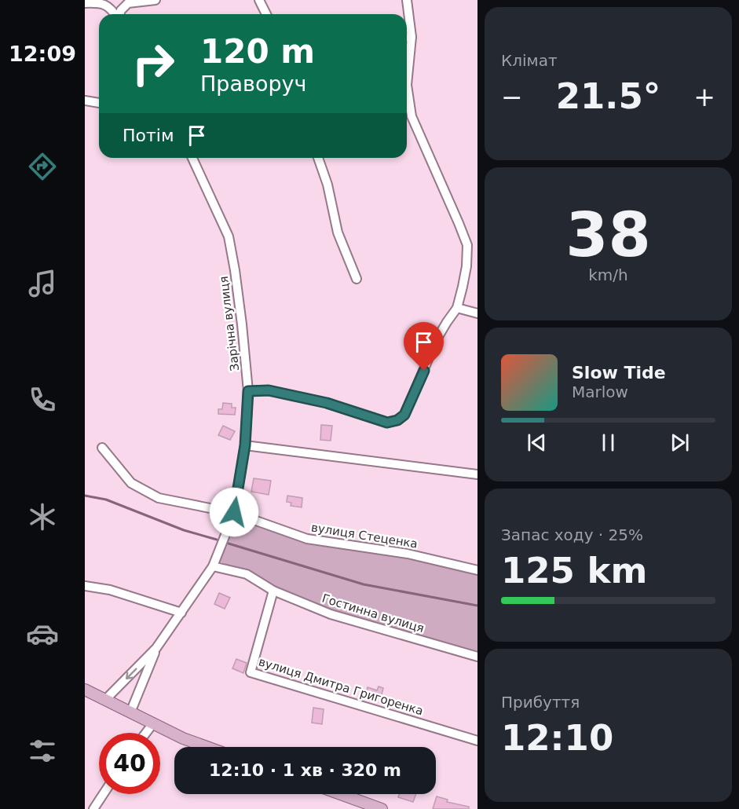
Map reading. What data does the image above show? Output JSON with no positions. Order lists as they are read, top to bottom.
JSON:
{
  "streets": {
    "street": [
      "Зарічна вулиця",
      "вулиця Стеценка",
      "Гостинна вулиця",
      "вулиця Дмитра Григоренка"
    ]
  },
  "crossings": [
    ["Зарічна вулиця", "вулиця Стеценка"],
    ["Зарічна вулиця", "Гостинна вулиця"],
    ["Гостинна вулиця", "вулиця Дмитра Григоренка"]
  ],
  "page": {
    "tabs": "12:09",
    "tile": [
      "Клімат",
      ["38", "km/h"],
      ["Запас ходу · 25%", "125 km"],
      ["Прибуття", "12:10"]
    ],
    "turn": ["120 m", "Праворуч"],
    "heat": ["−", "21.5°", "+"],
    "then": "Потім",
    "song": ["Slow Tide", "Marlow"],
    "limit": "40",
    "trip": "12:10 · 1 хв · 320 m"
  }
}
